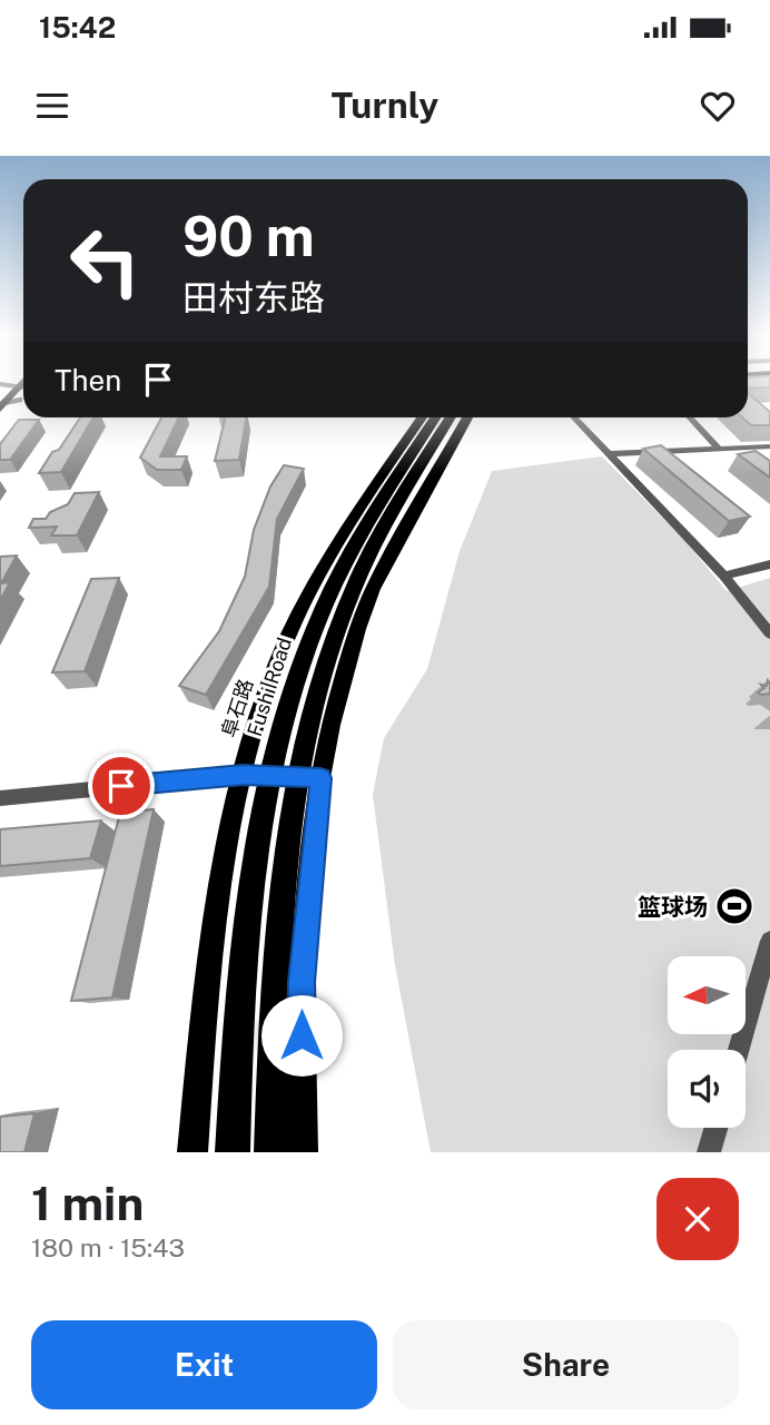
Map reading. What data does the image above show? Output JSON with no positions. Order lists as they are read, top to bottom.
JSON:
{
  "streets": {
    "highway": ["Fushi Road"],
    "main road": ["阜石路"]
  },
  "places": {
    "sports": ["篮球场"]
  },
  "north": "left",
  "page": {
    "status": "15:42",
    "header": "Turnly",
    "turn": ["90 m", "田村东路"],
    "then": "Then",
    "heading": ["1 min", "180 m · 15:43"],
    "buttons": ["Exit", "Share"]
  }
}
